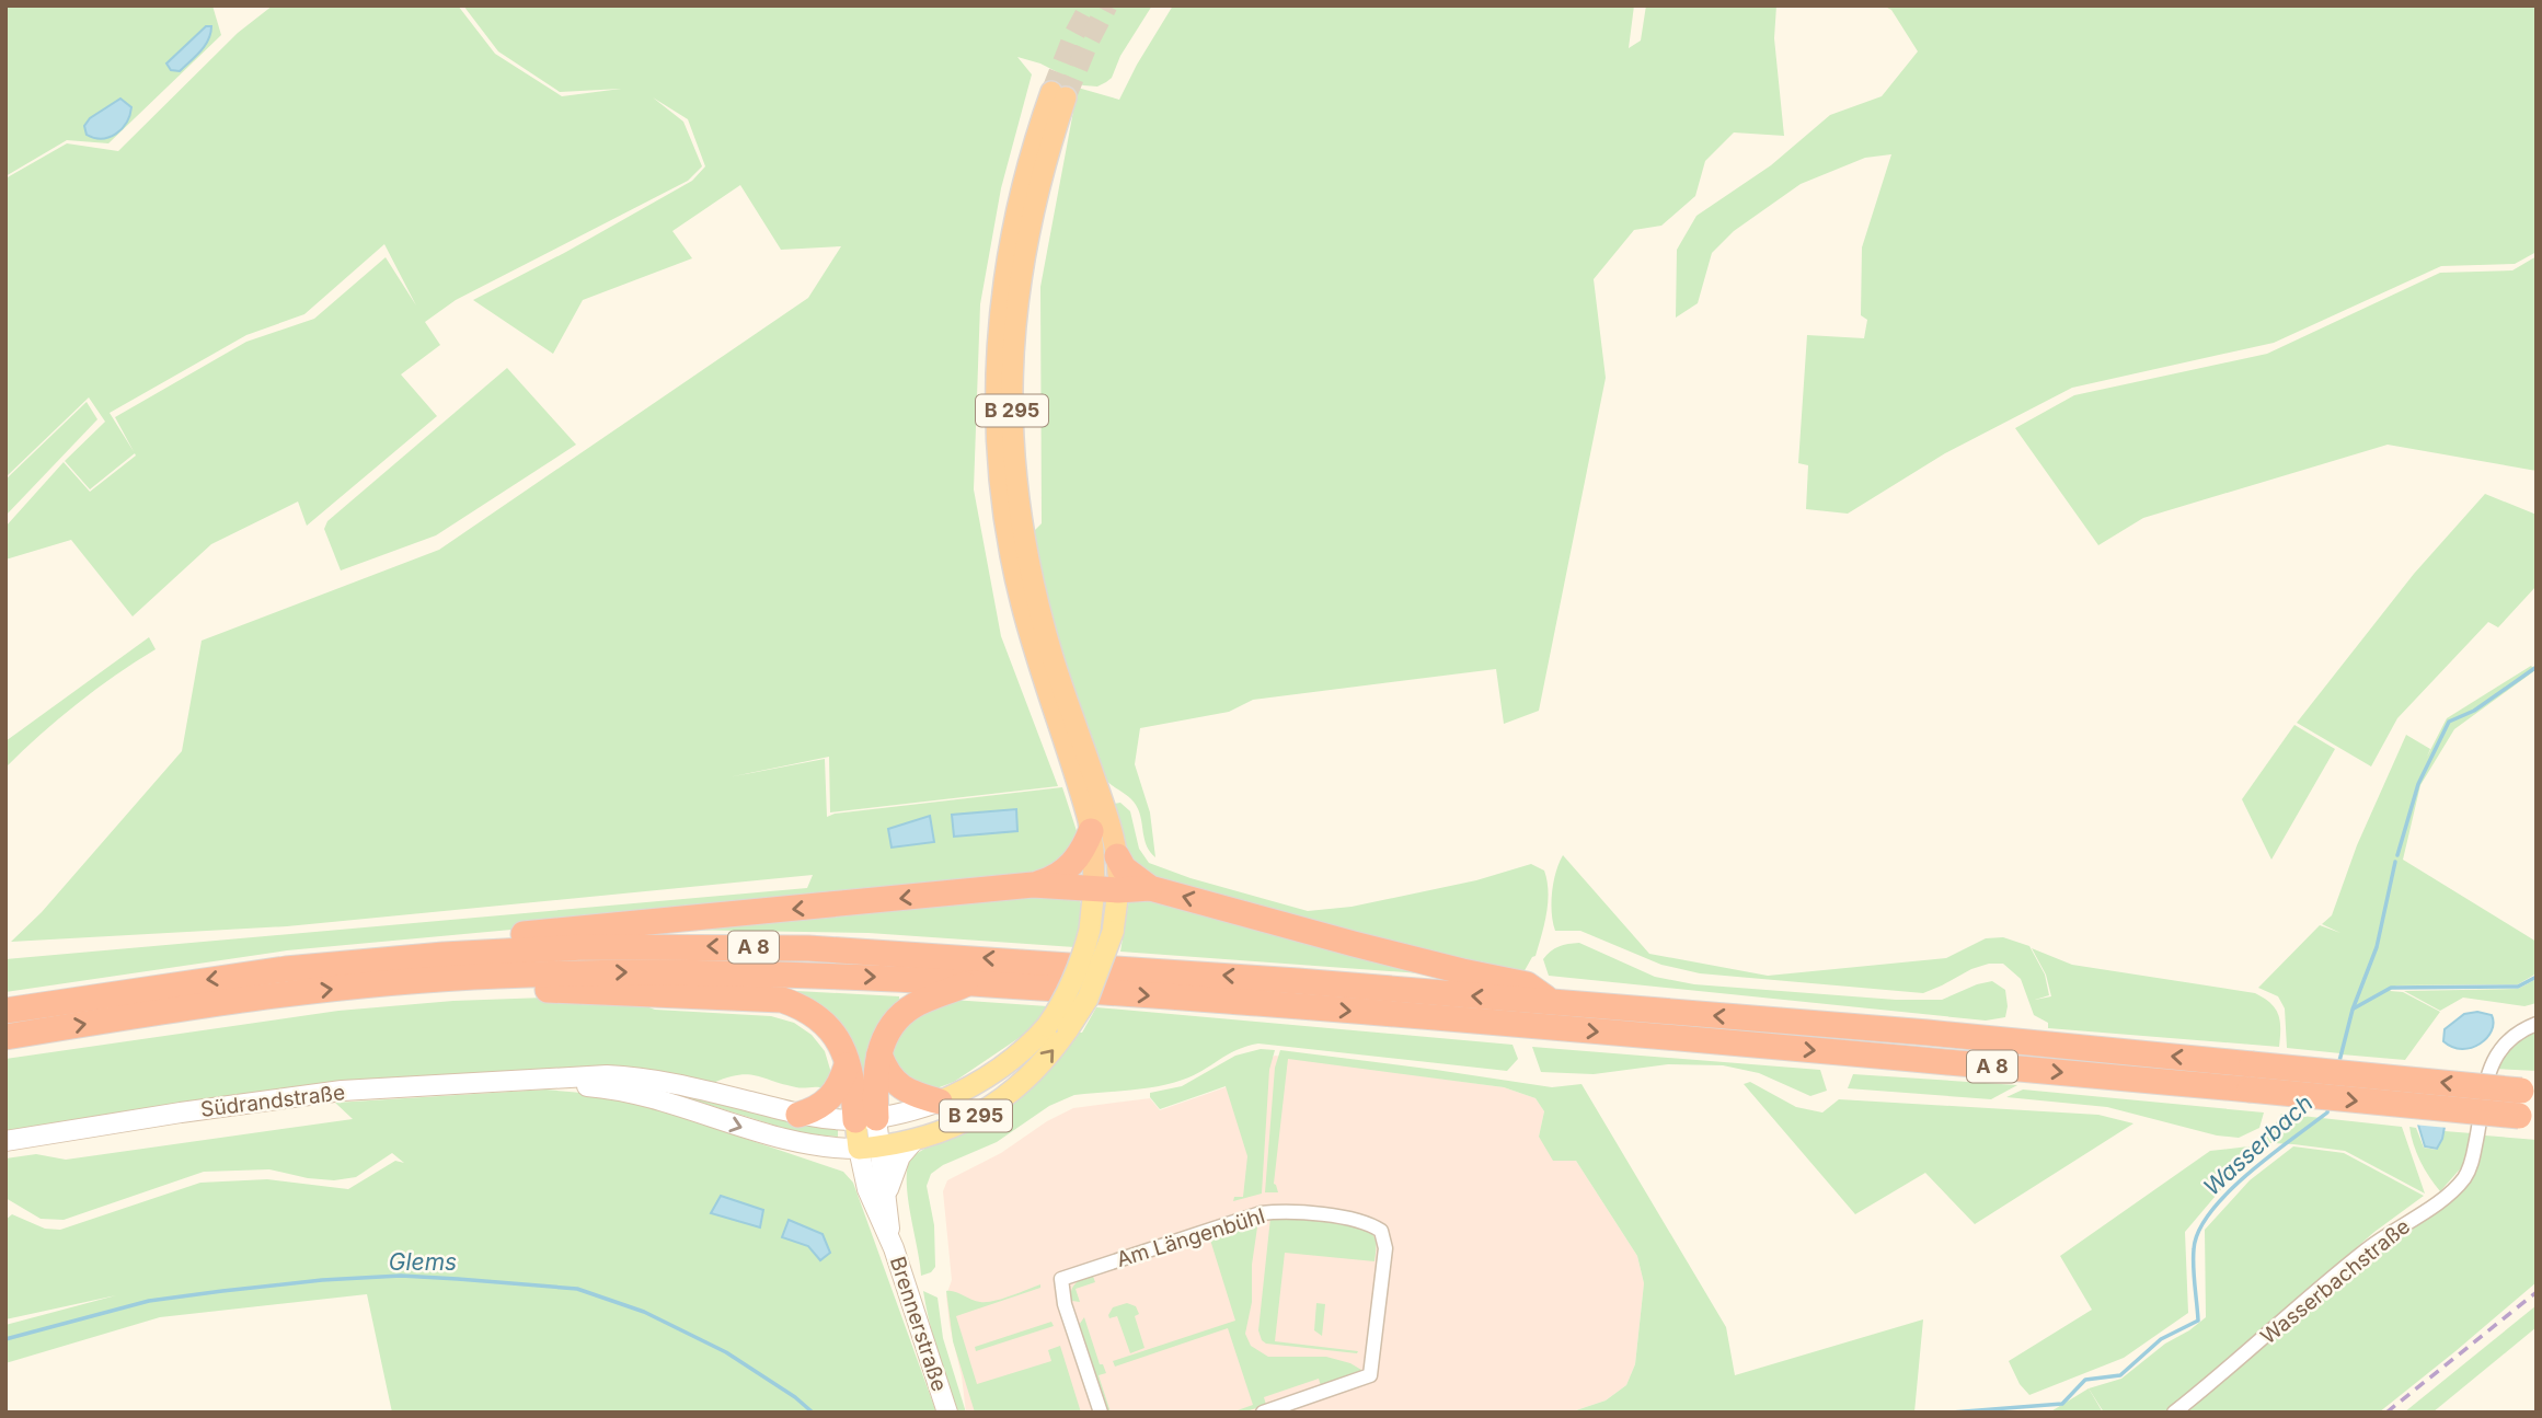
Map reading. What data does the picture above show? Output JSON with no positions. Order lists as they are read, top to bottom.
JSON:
{
  "streets": {
    "highway": ["B 295", "A 8"],
    "main road": ["Südrandstraße", "Brennerstraße"],
    "street": ["Am Längenbühl", "Wasserbachstraße"]
  },
  "crossings": [
    ["B 295", "A 8"],
    ["B 295", "Südrandstraße"],
    ["B 295", "Brennerstraße"],
    ["Südrandstraße", "Brennerstraße"]
  ],
  "water": ["Wasserbach", "Glems"]
}
